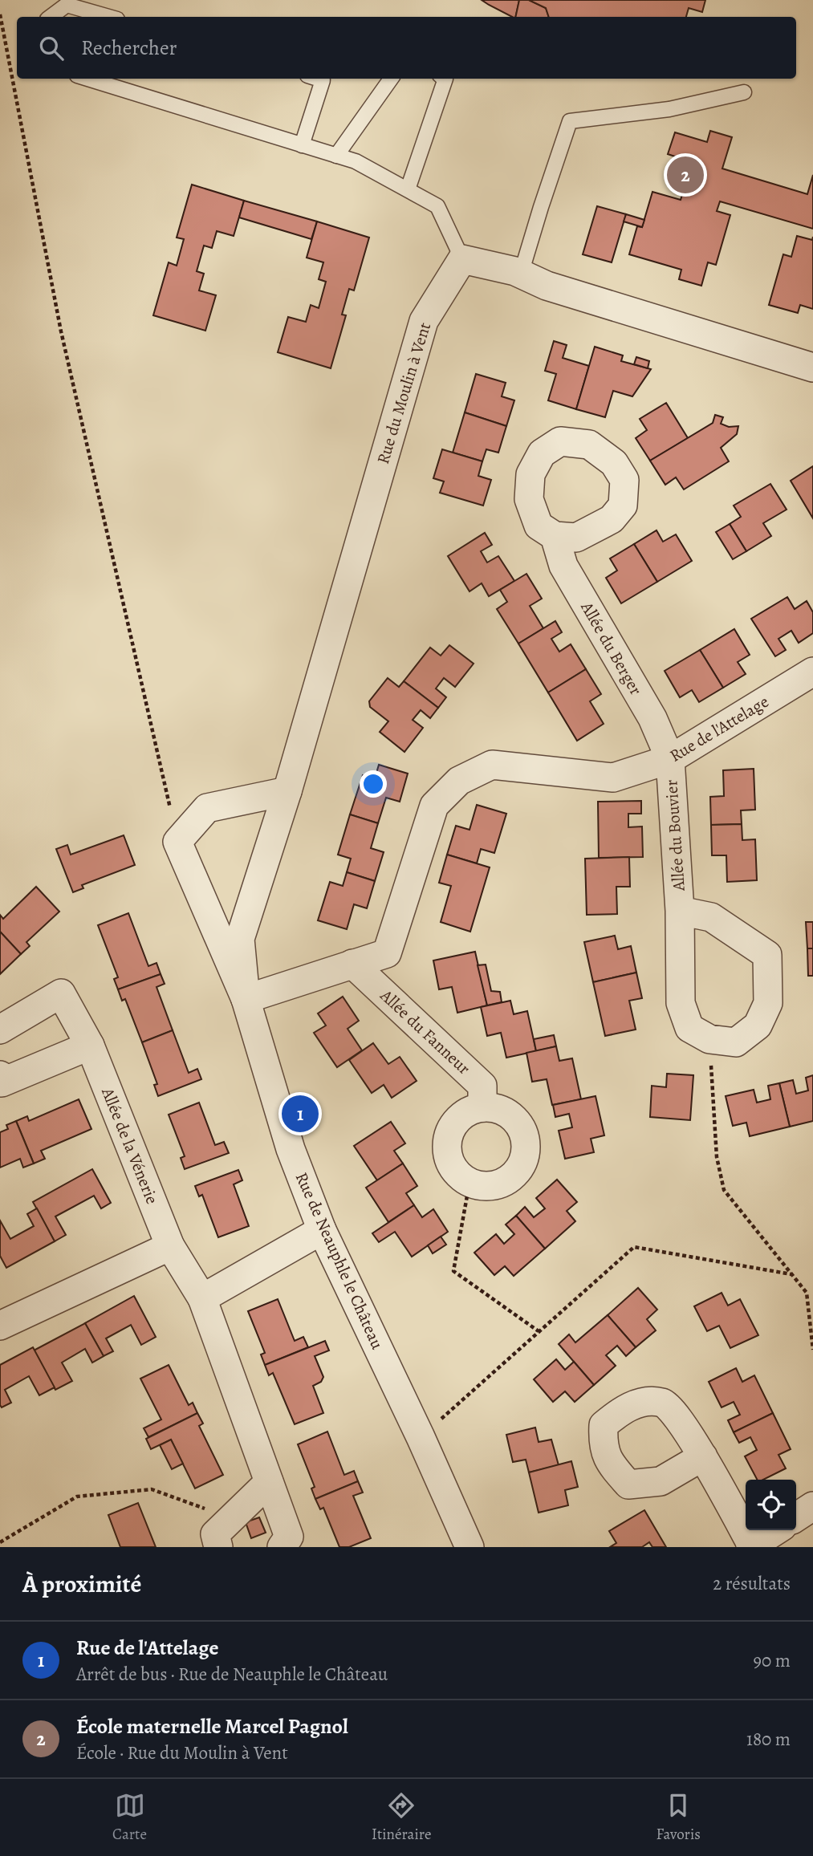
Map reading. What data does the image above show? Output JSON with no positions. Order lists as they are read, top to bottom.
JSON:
{
  "streets": {
    "street": [
      "Rue du Moulin à Vent",
      "Allée du Berger",
      "Rue de l'Attelage",
      "Allée du Bouvier",
      "Allée du Fanneur",
      "Allée de la Vénerie",
      "Rue de Neauphle le Château"
    ]
  },
  "crossings": [
    ["Rue du Moulin à Vent", "Rue de l'Attelage"],
    ["Rue du Moulin à Vent", "Rue de Neauphle le Château"],
    ["Allée du Berger", "Rue de l'Attelage"],
    ["Allée du Berger", "Allée du Bouvier"],
    ["Rue de l'Attelage", "Allée du Bouvier"],
    ["Rue de l'Attelage", "Allée du Fanneur"],
    ["Rue de l'Attelage", "Rue de Neauphle le Château"]
  ],
  "page": {
    "search": "Rechercher",
    "pins": ["2", "1"],
    "heading": ["À proximité", "2 résultats"],
    "list": [
      {
        "mark": "1",
        "name": "Rue de l'Attelage",
        "note": "Arrêt de bus · Rue de Neauphle le Château",
        "value": "90 m"
      },
      {
        "mark": "2",
        "name": "École maternelle Marcel Pagnol",
        "note": "École · Rue du Moulin à Vent",
        "value": "180 m"
      }
    ],
    "nav": ["Carte", "Itinéraire", "Favoris"]
  }
}
